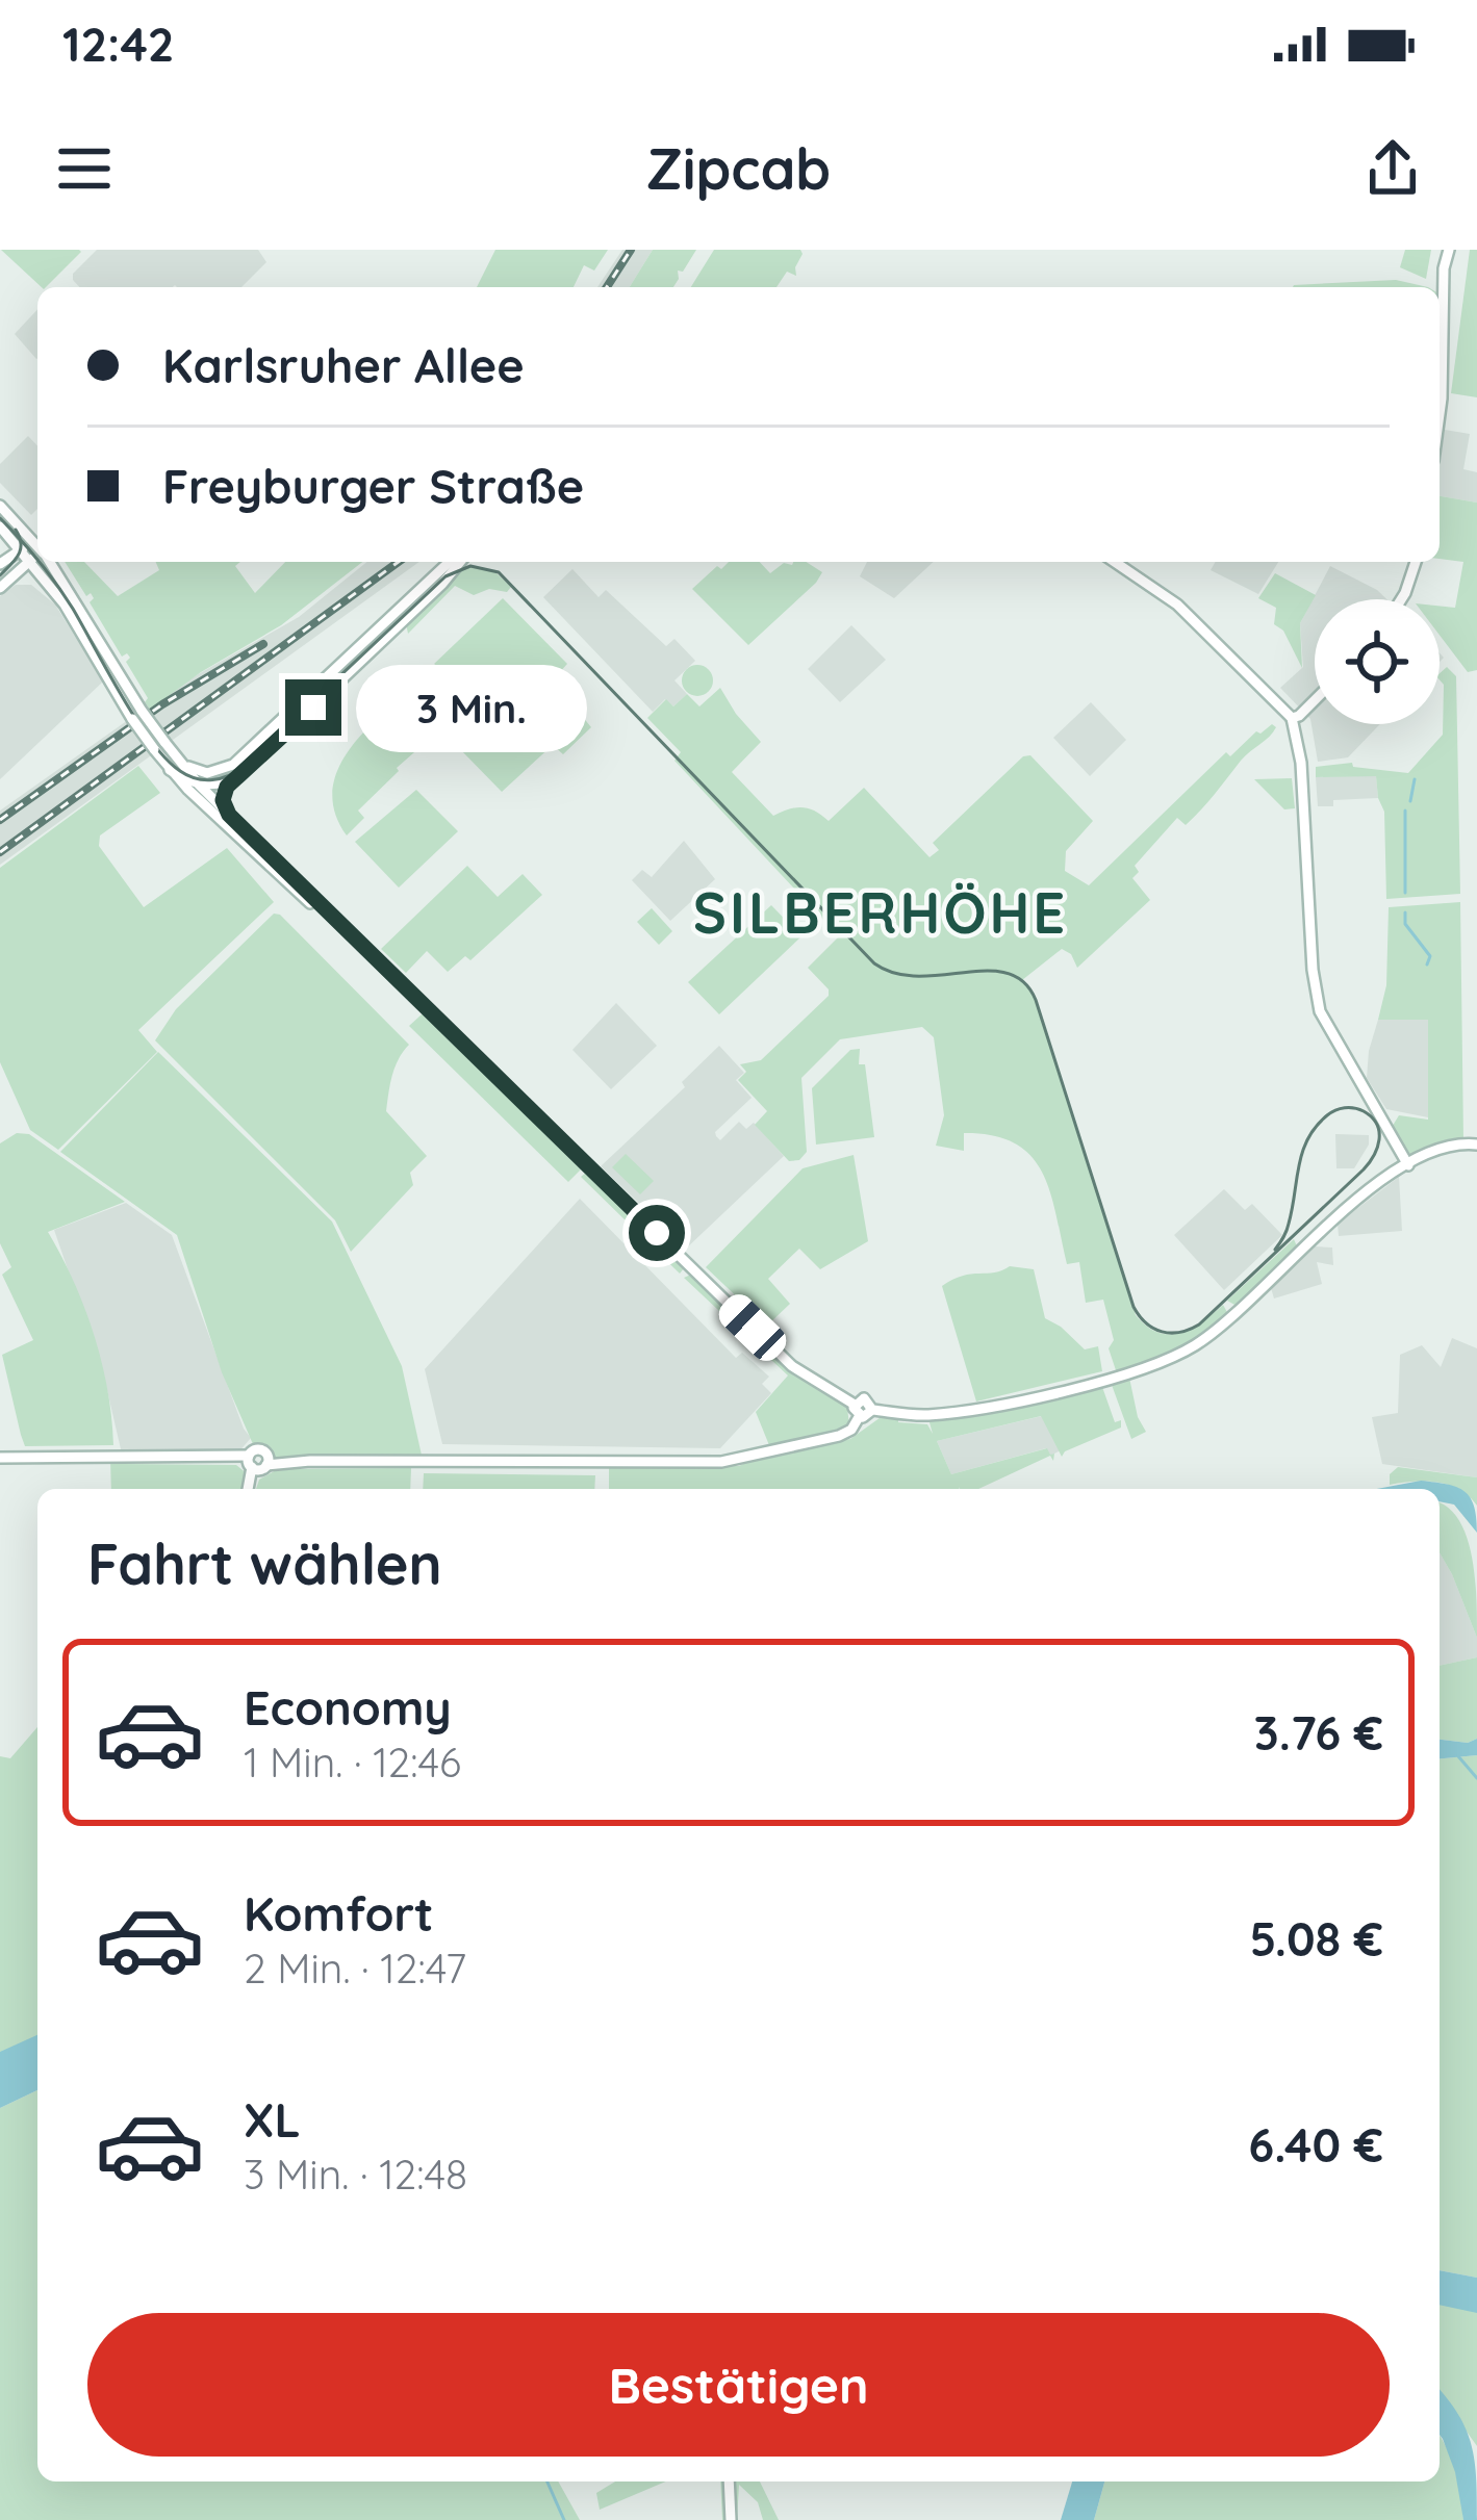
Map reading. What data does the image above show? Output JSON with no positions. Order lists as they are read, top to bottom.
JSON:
{
  "districts": ["SILBERHÖHE"],
  "page": {
    "status": "12:42",
    "header": "Zipcab",
    "banner": ["Karlsruher Allee", "Freyburger Straße"],
    "bubble": "3 Min.",
    "heading": "Fahrt wählen",
    "list": [
      {
        "name": "Economy",
        "note": "1 Min. · 12:46",
        "value": "3.76 €"
      },
      {
        "name": "Komfort",
        "note": "2 Min. · 12:47",
        "value": "5.08 €"
      },
      {
        "name": "XL",
        "note": "3 Min. · 12:48",
        "value": "6.40 €"
      }
    ],
    "buttons": "Bestätigen"
  }
}
